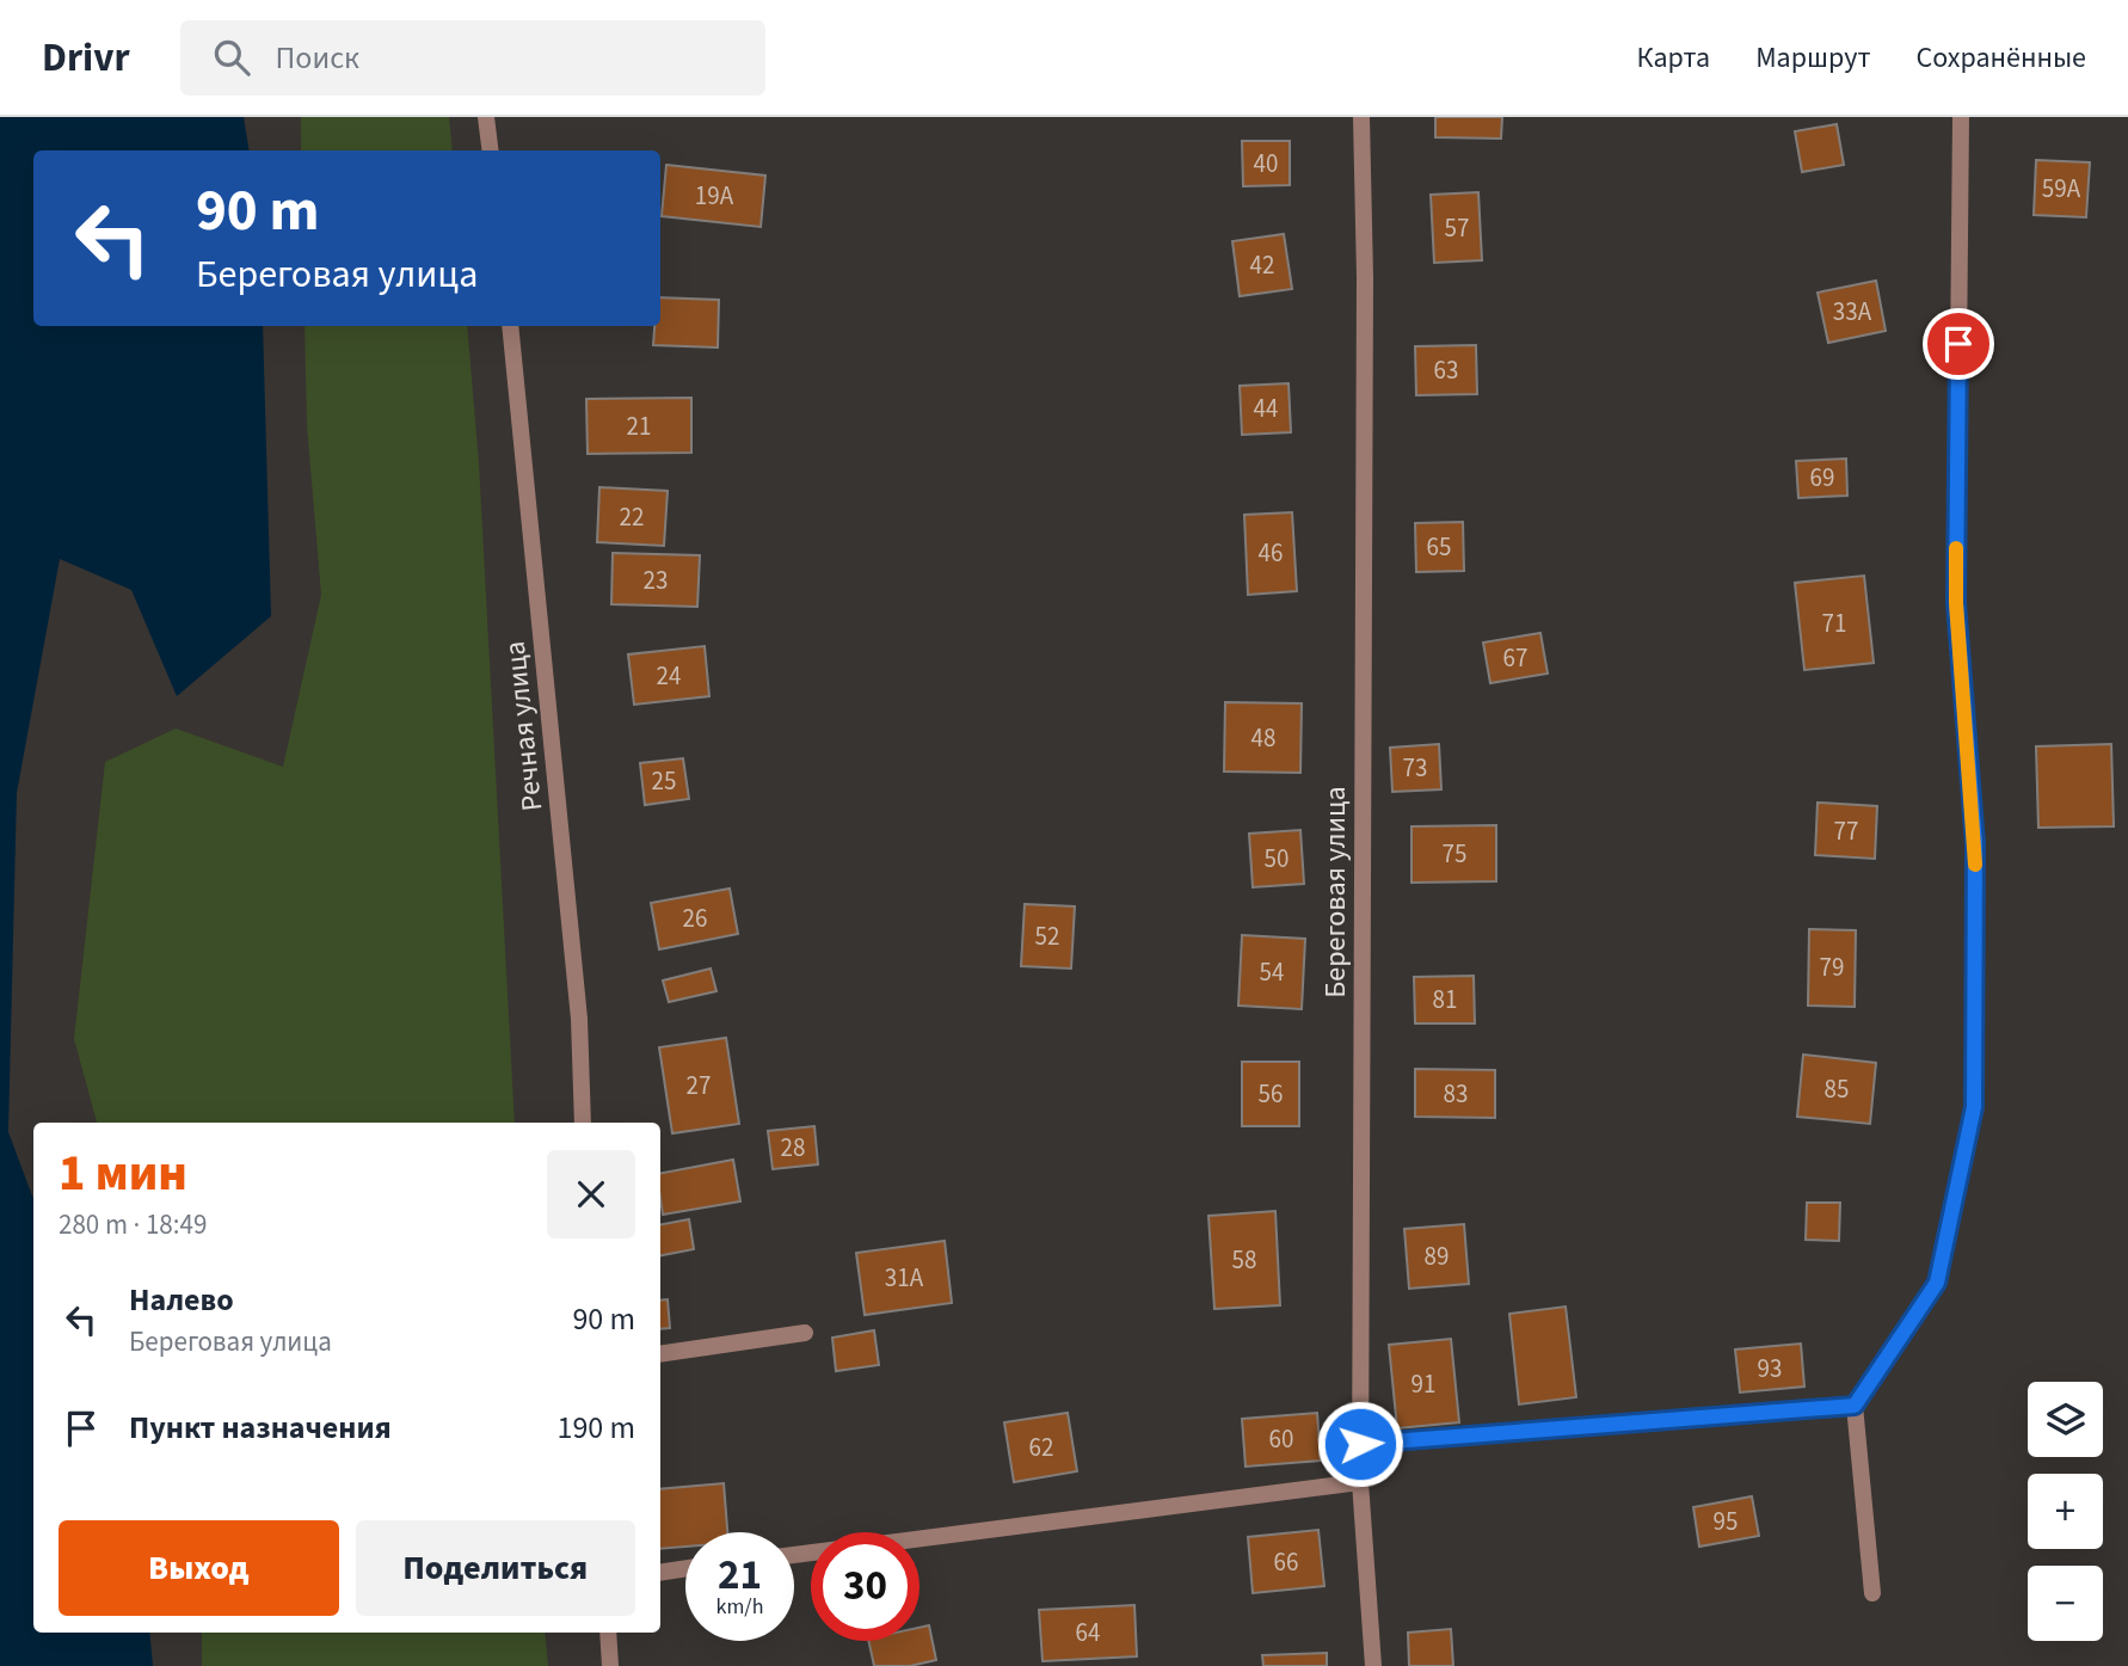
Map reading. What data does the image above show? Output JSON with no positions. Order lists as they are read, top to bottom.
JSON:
{
  "streets": {
    "street": ["Речная улица", "Береговая улица"]
  },
  "house_numbers": [
    "40",
    "59А",
    "19А",
    "57",
    "42",
    "33А",
    "63",
    "44",
    "21",
    "69",
    "22",
    "65",
    "46",
    "23",
    "71",
    "67",
    "24",
    "48",
    "73",
    "25",
    "77",
    "75",
    "50",
    "26",
    "52",
    "79",
    "54",
    "81",
    "27",
    "85",
    "56",
    "83",
    "28",
    "89",
    "58",
    "31А",
    "93",
    "91",
    "60",
    "62",
    "95",
    "66",
    "64"
  ],
  "page": {
    "header": "Drivr",
    "search": "Поиск",
    "nav": ["Карта", "Маршрут", "Сохранённые"],
    "turn": ["90 m", "Береговая улица"],
    "heading": ["1 мин", "280 m · 18:49"],
    "list": [
      {
        "name": "Налево",
        "note": "Береговая улица",
        "value": "90 m"
      },
      {
        "name": "Пункт назначения",
        "value": "190 m"
      }
    ],
    "map_buttons": ["+", "−"],
    "buttons": ["Выход", "Поделиться"],
    "speed": "21 km/h",
    "limit": "30"
  }
}
